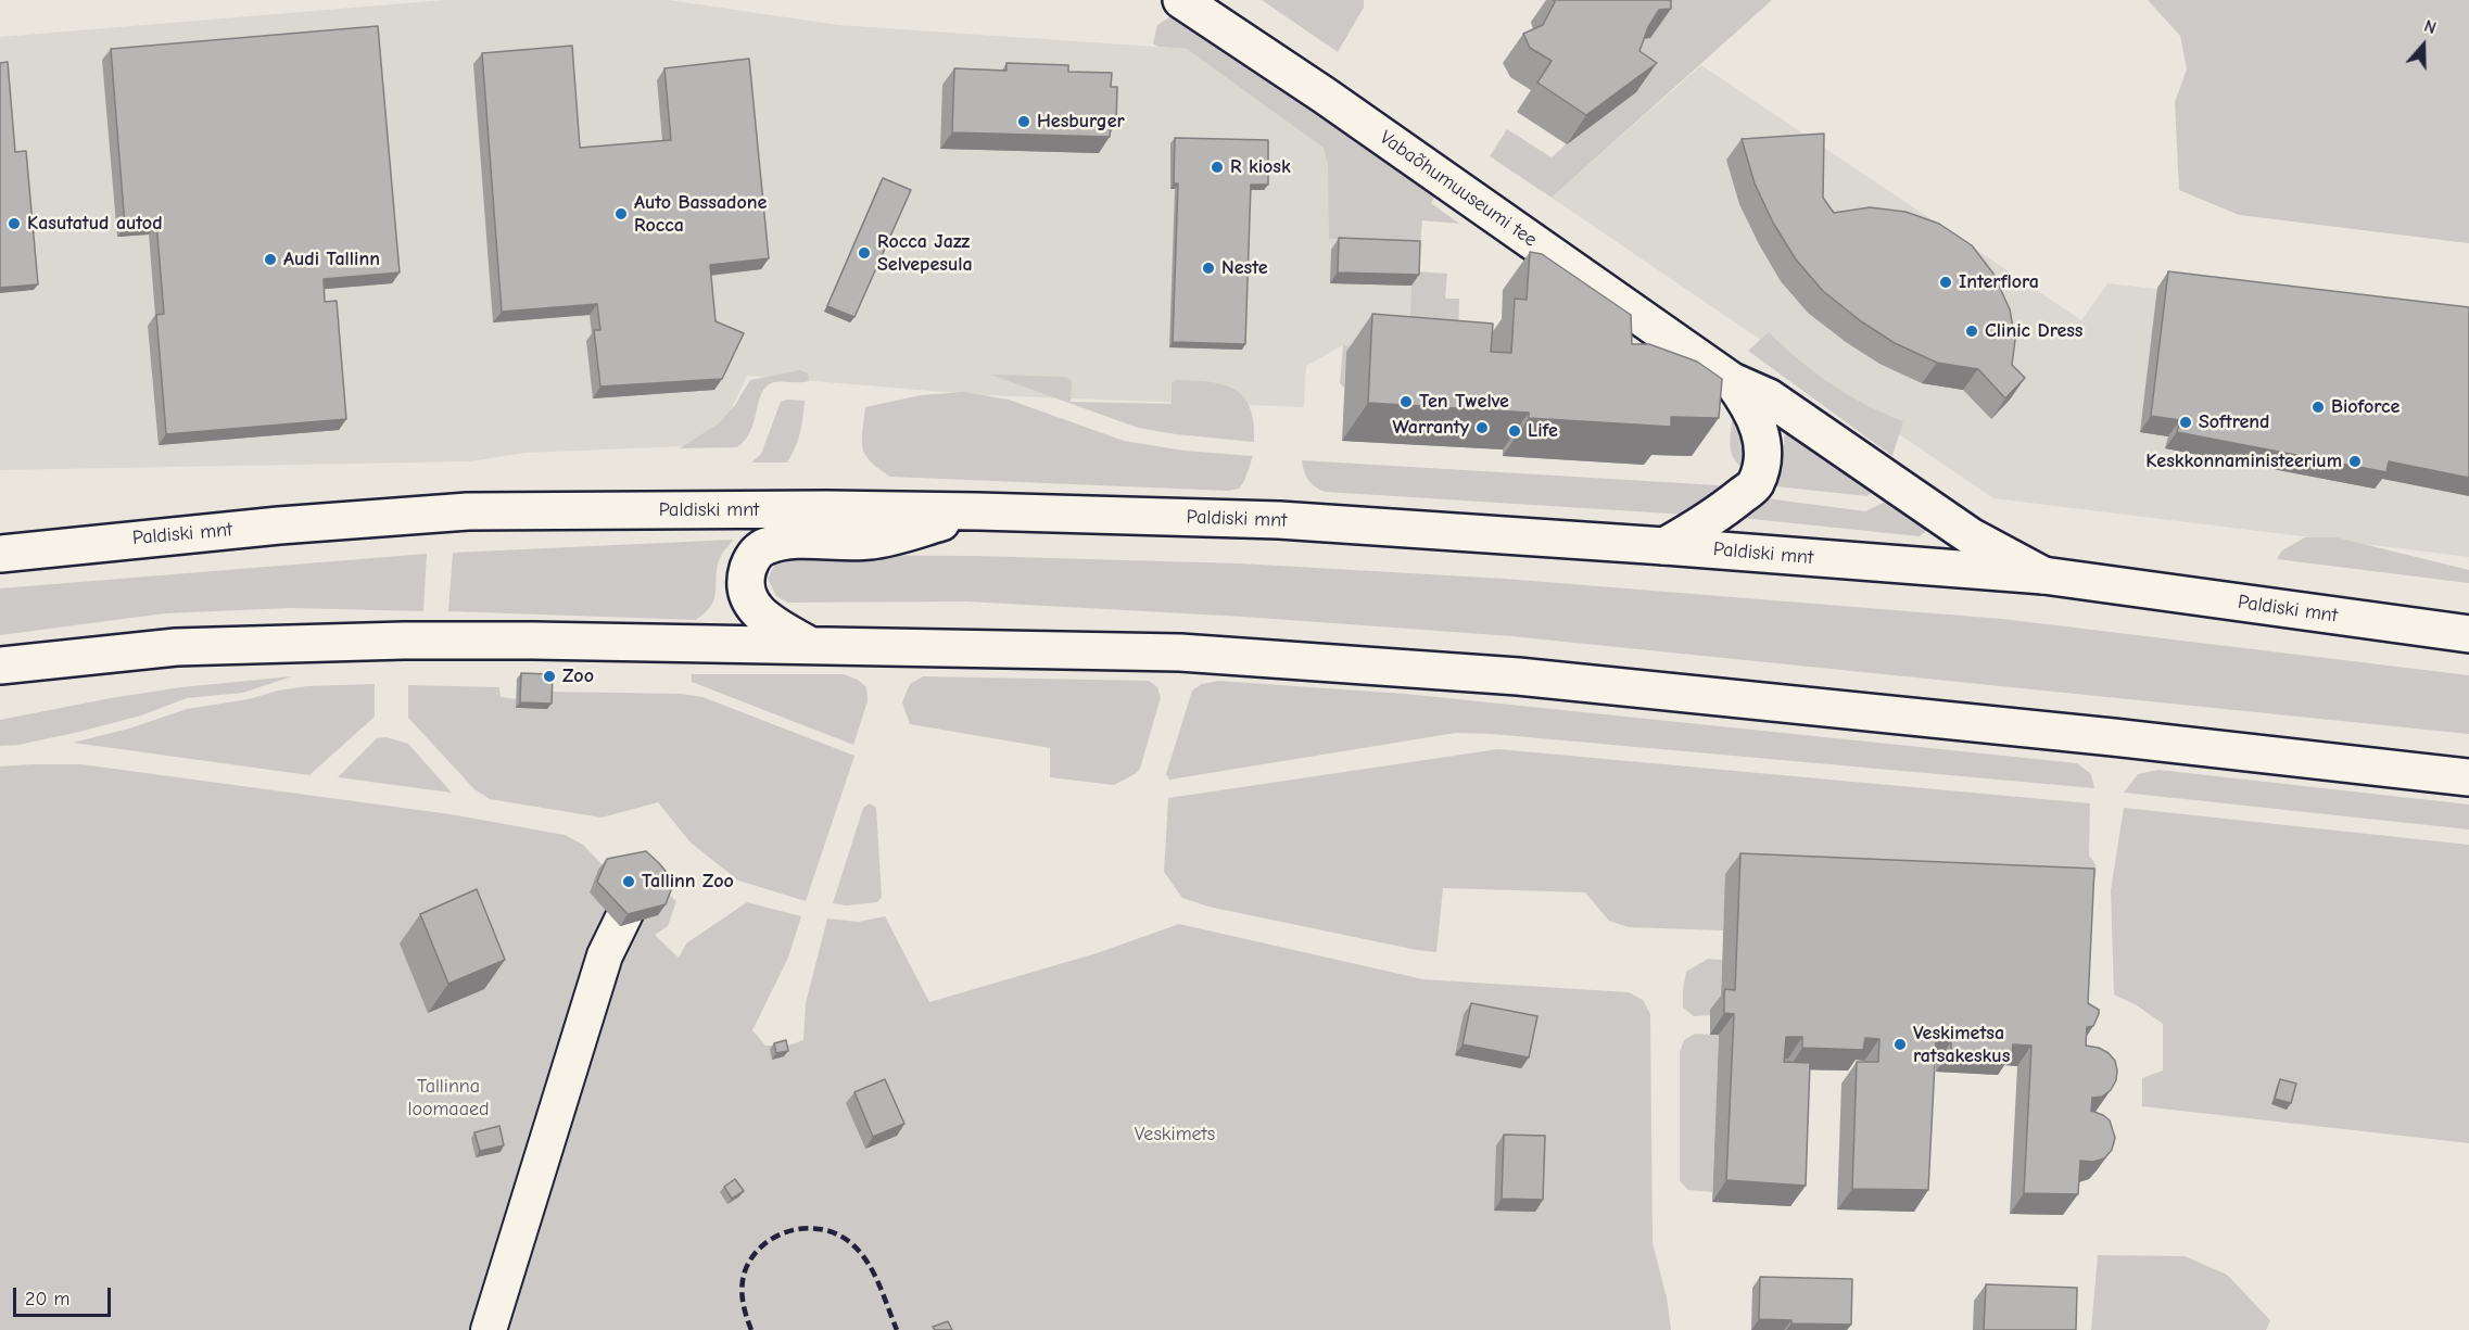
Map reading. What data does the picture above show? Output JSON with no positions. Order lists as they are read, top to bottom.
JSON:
{
  "streets": {
    "main road": ["Vabaõhumuuseumi tee", "Paldiski mnt"]
  },
  "parks": ["Tallinna loomaaed", "Veskimets"],
  "places": [
    "Hesburger",
    "R kiosk",
    "Auto Bassadone Rocca",
    "Kasutatud autod",
    "Rocca Jazz Selvepesula",
    "Audi Tallinn",
    "Neste",
    "Interflora",
    "Clinic Dress",
    "Ten Twelve",
    "Bioforce",
    "Softrend",
    "Warranty",
    "Life",
    "Keskkonnaministeerium",
    "Zoo",
    "Tallinn Zoo",
    "Veskimetsa ratsakeskus"
  ],
  "scale_bar": "20 m",
  "north": "top"
}
